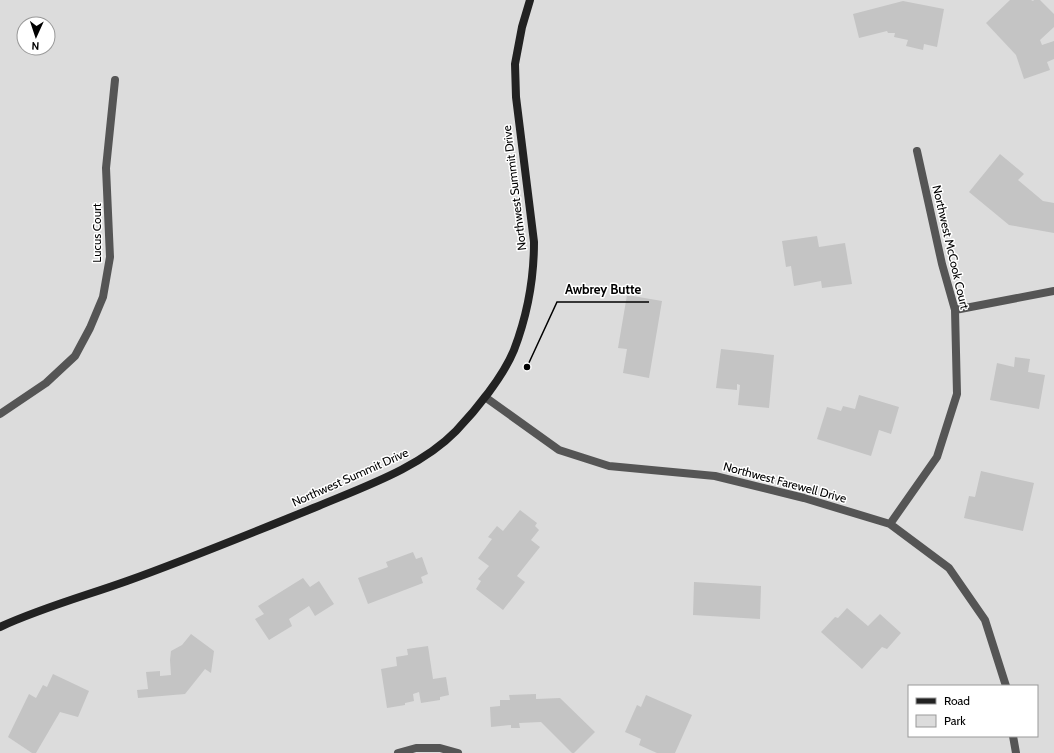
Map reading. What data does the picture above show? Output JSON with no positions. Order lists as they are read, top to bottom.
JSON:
{
  "streets": {
    "street": [
      "Northwest Summit Drive",
      "Lucus Court",
      "Northwest McCook Court",
      "Northwest Farewell Drive"
    ]
  },
  "crossings": [
    ["Northwest Summit Drive", "Northwest Farewell Drive"],
    ["Northwest McCook Court", "Northwest Farewell Drive"]
  ],
  "places": ["Awbrey Butte"],
  "legend": ["Road", "Park"],
  "north": "bottom"
}
